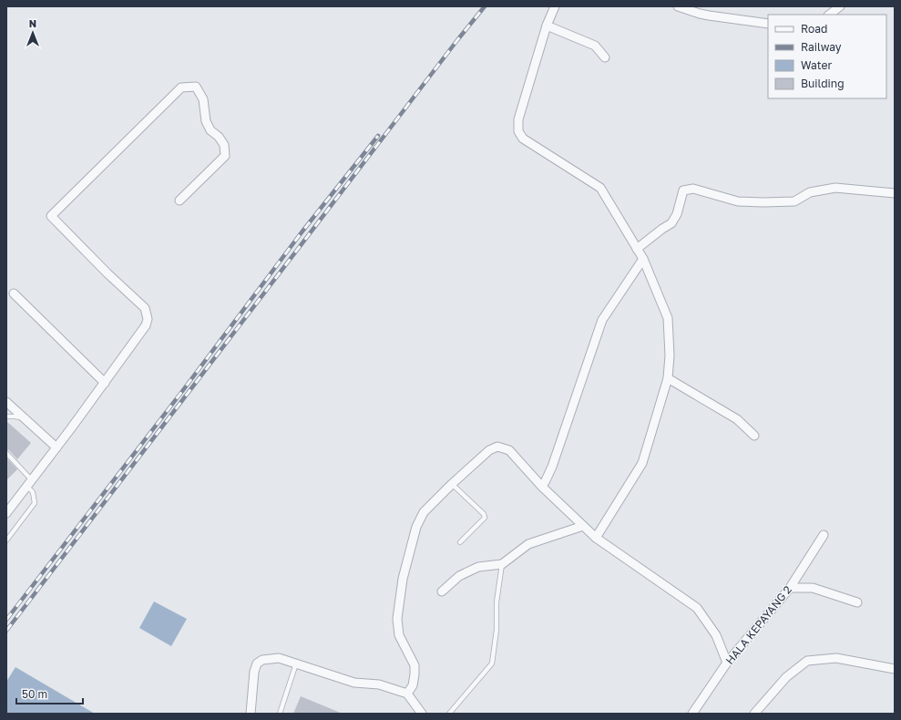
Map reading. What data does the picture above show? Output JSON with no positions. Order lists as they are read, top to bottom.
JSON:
{
  "streets": {
    "street": ["HALA KEPAYANG 2"]
  },
  "legend": [
    "Road",
    "Railway",
    "Water",
    "Building"
  ],
  "scale_bar": "50 m",
  "north": "top"
}
